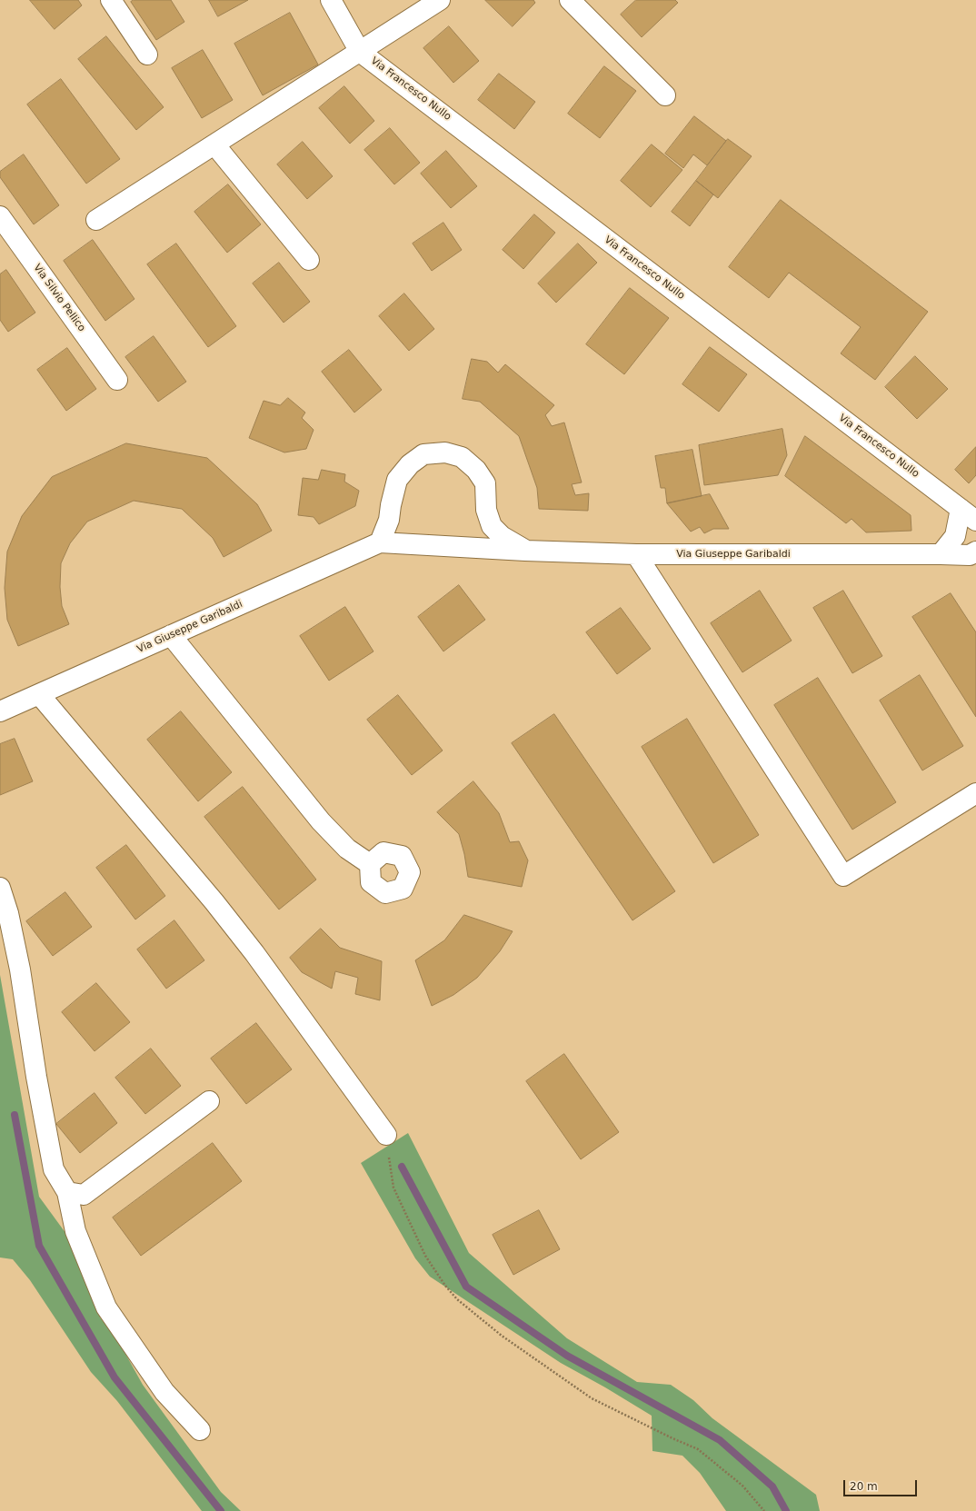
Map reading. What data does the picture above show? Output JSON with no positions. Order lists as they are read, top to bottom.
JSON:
{
  "streets": {
    "street": ["Via Francesco Nullo", "Via Silvio Pellico", "Via Giuseppe Garibaldi"]
  },
  "scale_bar": "20 m"
}
